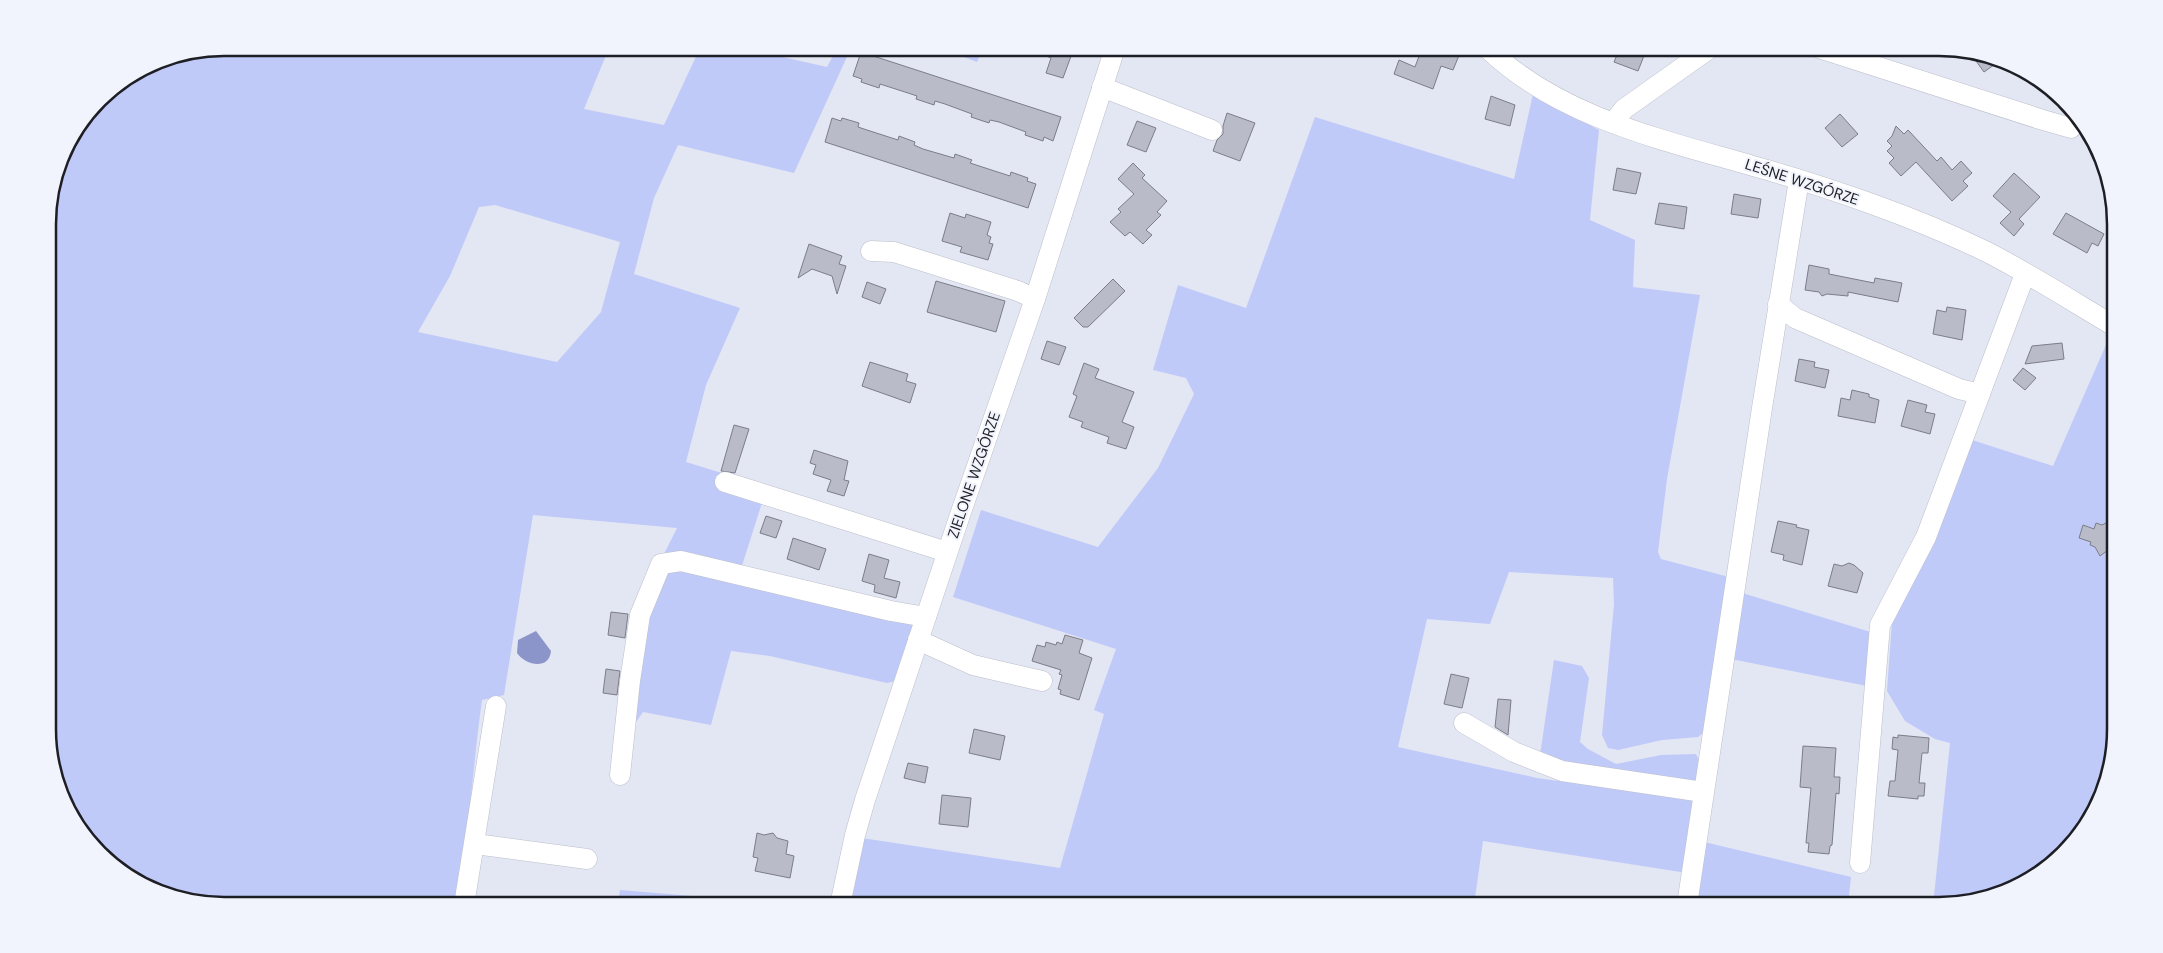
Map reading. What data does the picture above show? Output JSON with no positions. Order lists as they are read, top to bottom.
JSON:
{
  "streets": {
    "street": ["LEŚNE WZGÓRZE", "ZIELONE WZGÓRZE"]
  }
}
